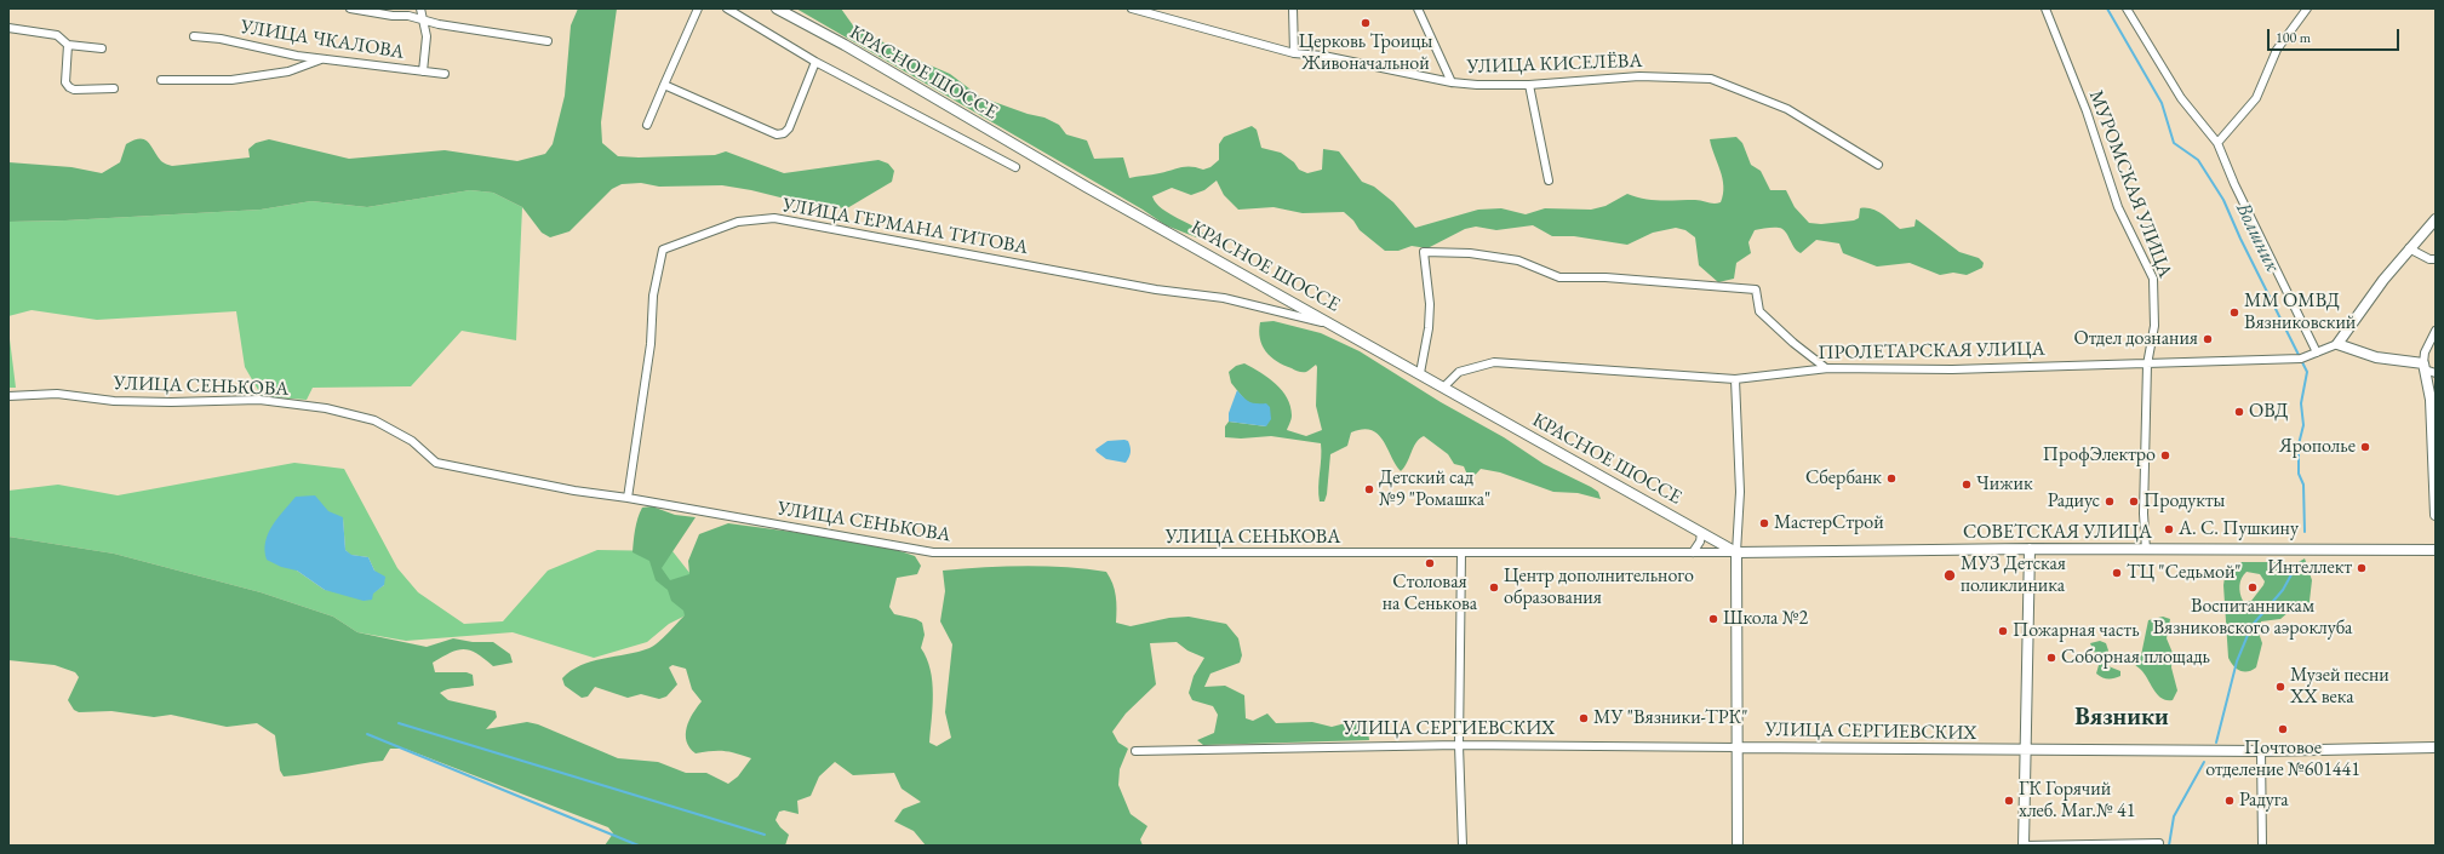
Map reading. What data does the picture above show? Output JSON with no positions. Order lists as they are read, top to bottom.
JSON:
{
  "streets": {
    "main road": ["КРАСНОЕ ШОССЕ", "СОВЕТСКАЯ УЛИЦА", "УЛИЦА СЕРГИЕВСКИХ"],
    "street": [
      "УЛИЦА ЧКАЛОВА",
      "УЛИЦА КИСЕЛЁВА",
      "МУРОМСКАЯ УЛИЦА",
      "УЛИЦА ГЕРМАНА ТИТОВА",
      "ПРОЛЕТАРСКАЯ УЛИЦА",
      "УЛИЦА СЕНЬКОВА"
    ]
  },
  "crossings": [
    ["КРАСНОЕ ШОССЕ", "УЛИЦА ГЕРМАНА ТИТОВА"],
    ["КРАСНОЕ ШОССЕ", "ПРОЛЕТАРСКАЯ УЛИЦА"],
    ["КРАСНОЕ ШОССЕ", "УЛИЦА СЕНЬКОВА"],
    ["КРАСНОЕ ШОССЕ", "СОВЕТСКАЯ УЛИЦА"],
    ["МУРОМСКАЯ УЛИЦА", "ПРОЛЕТАРСКАЯ УЛИЦА"],
    ["МУРОМСКАЯ УЛИЦА", "СОВЕТСКАЯ УЛИЦА"],
    ["УЛИЦА ГЕРМАНА ТИТОВА", "УЛИЦА СЕНЬКОВА"],
    ["УЛИЦА СЕНЬКОВА", "СОВЕТСКАЯ УЛИЦА"]
  ],
  "districts": ["Вязники"],
  "water": ["Волшник"],
  "places": [
    "Церковь Троицы Живоначальной",
    "ММ ОМВД Вязниковский",
    "Отдел дознания",
    "ОВД",
    "Ярополье",
    "ПрофЭлектро",
    "Сбербанк",
    "Чижик",
    "Детский сад №9 \"Ромашка\"",
    "Радиус",
    "Продукты",
    "МастерСтрой",
    "А. С. Пушкину",
    "Столовая на Сенькова",
    "Интеллект",
    "ТЦ \"Седьмой\"",
    "МУЗ Детская поликлиника",
    "Центр дополнительного образования",
    "Воспитанникам Вязниковского аэроклуба",
    "Школа №2",
    "Пожарная часть",
    "Соборная площадь",
    "Музей песни XX века",
    "МУ \"Вязники-ТРК\"",
    "Почтовое отделение №601441",
    "ГК Горячий хлеб. Маг.№ 41",
    "Радуга"
  ],
  "scale_bar": "100 m"
}
